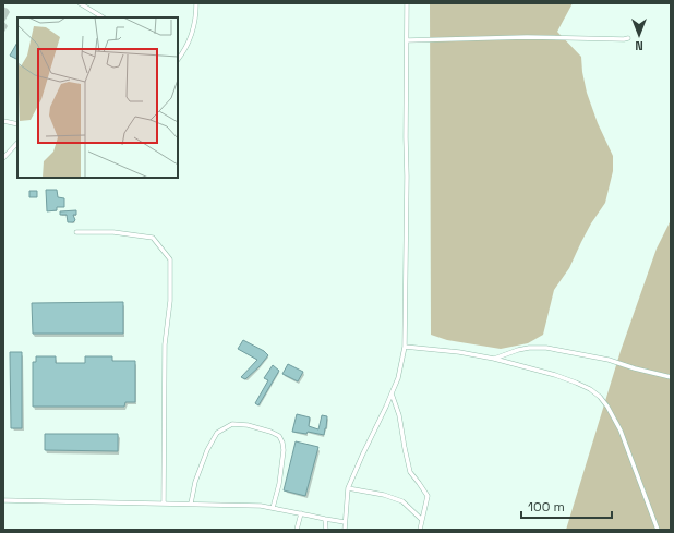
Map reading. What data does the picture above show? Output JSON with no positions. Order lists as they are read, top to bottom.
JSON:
{
  "scale_bar": "100 m",
  "north": "bottom"
}
